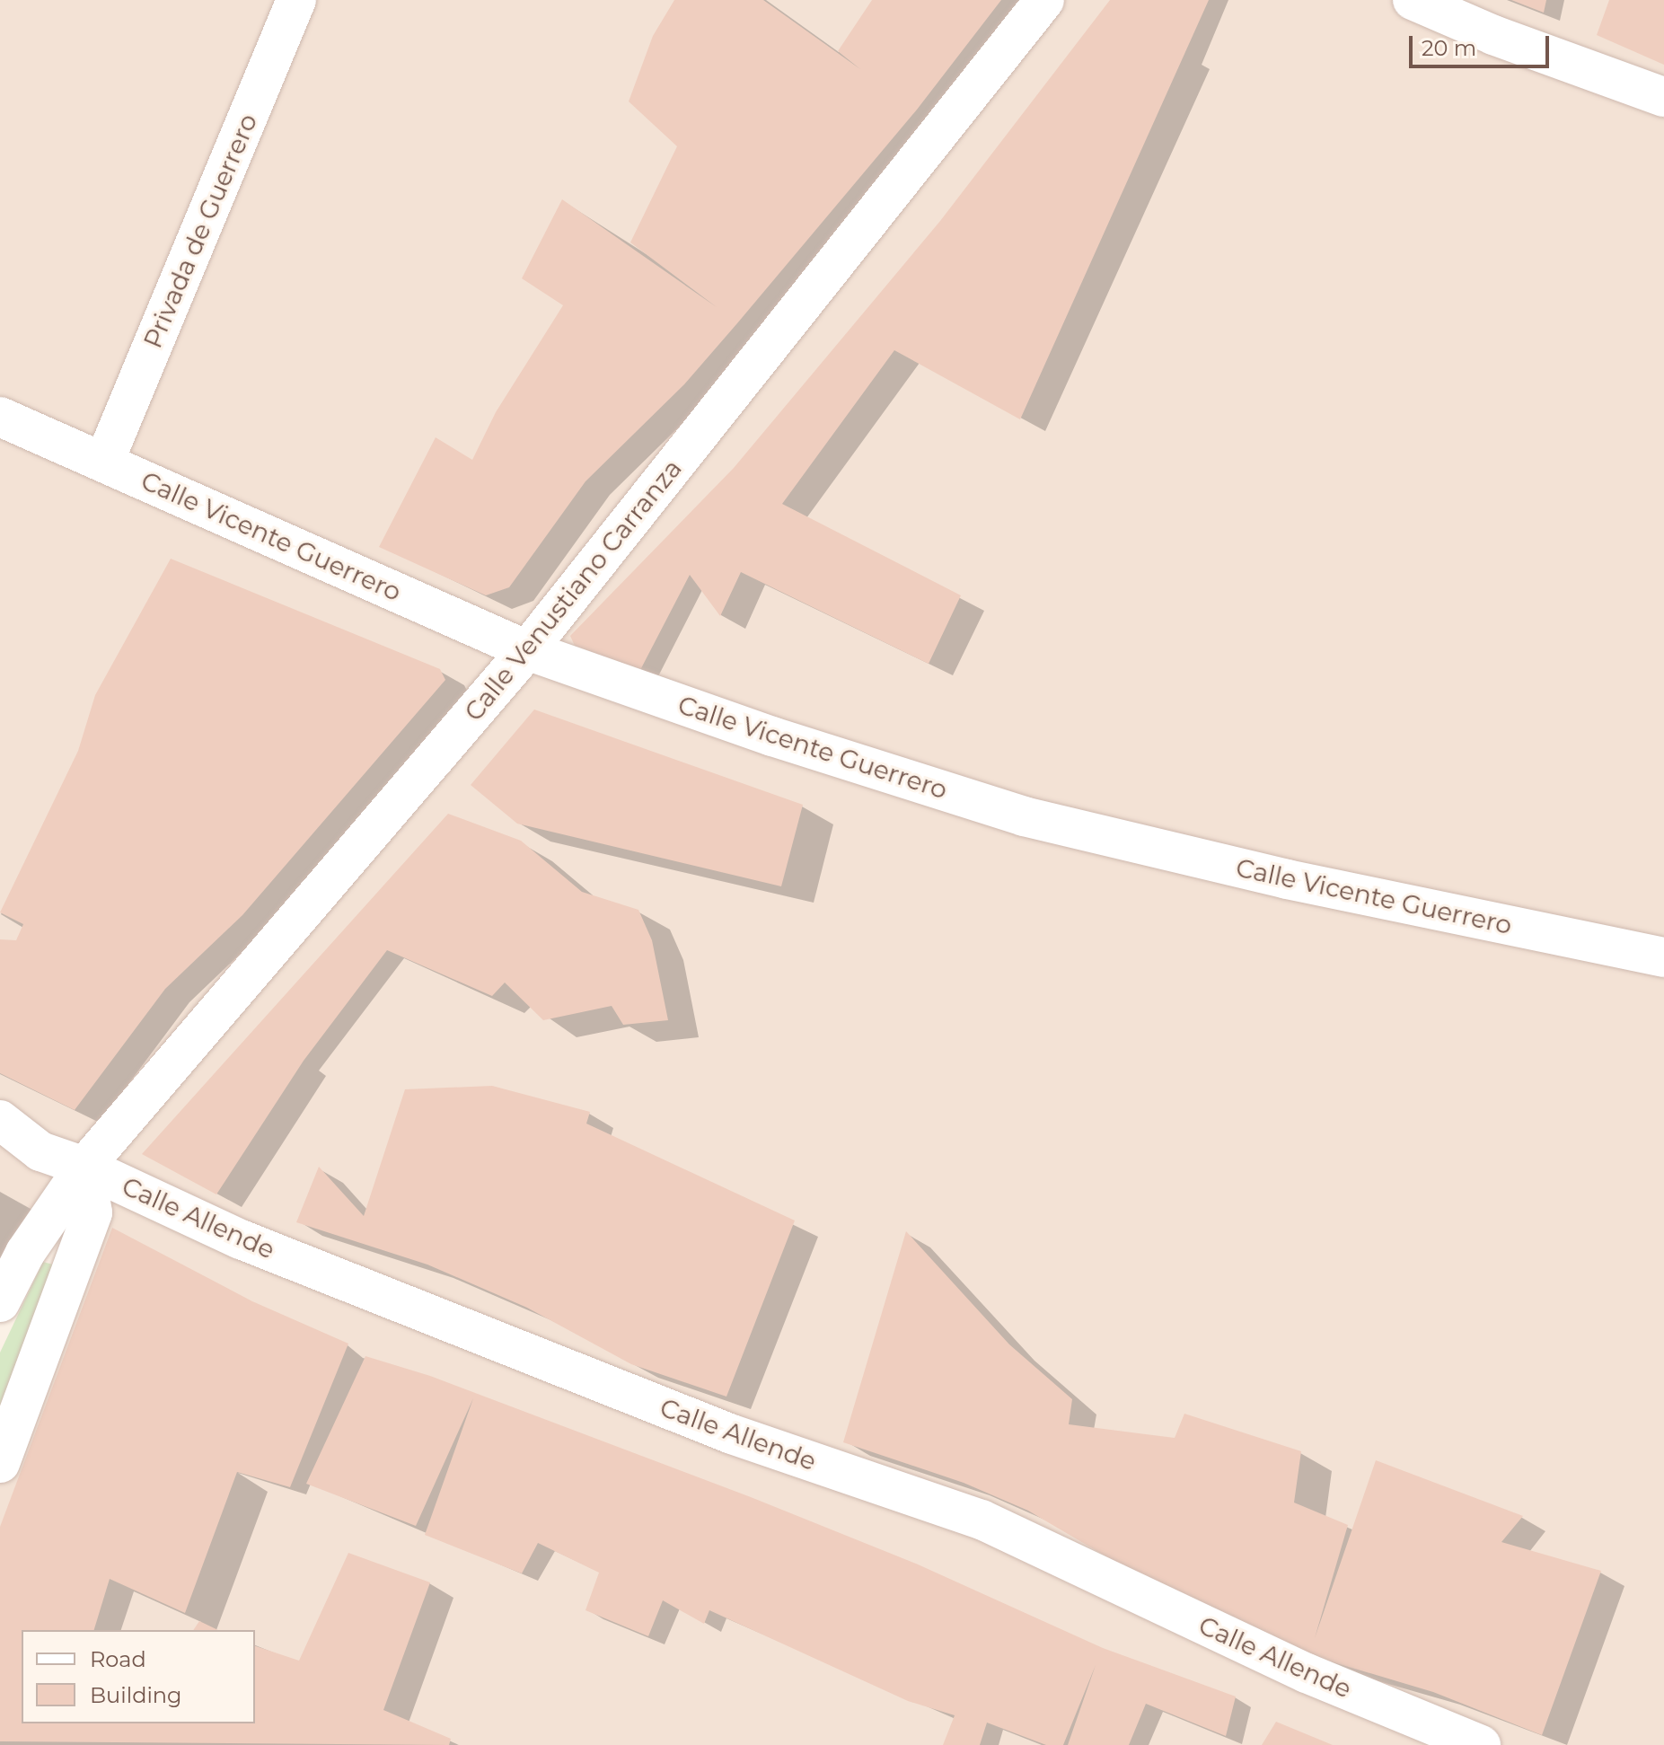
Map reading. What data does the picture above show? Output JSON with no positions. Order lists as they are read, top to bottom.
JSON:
{
  "streets": {
    "street": [
      "Privada de Guerrero",
      "Calle Vicente Guerrero",
      "Calle Venustiano Carranza",
      "Calle Allende"
    ]
  },
  "crossings": [
    ["Privada de Guerrero", "Calle Vicente Guerrero"],
    ["Calle Vicente Guerrero", "Calle Venustiano Carranza"],
    ["Calle Venustiano Carranza", "Calle Allende"]
  ],
  "legend": ["Road", "Building"],
  "scale_bar": "20 m"
}
